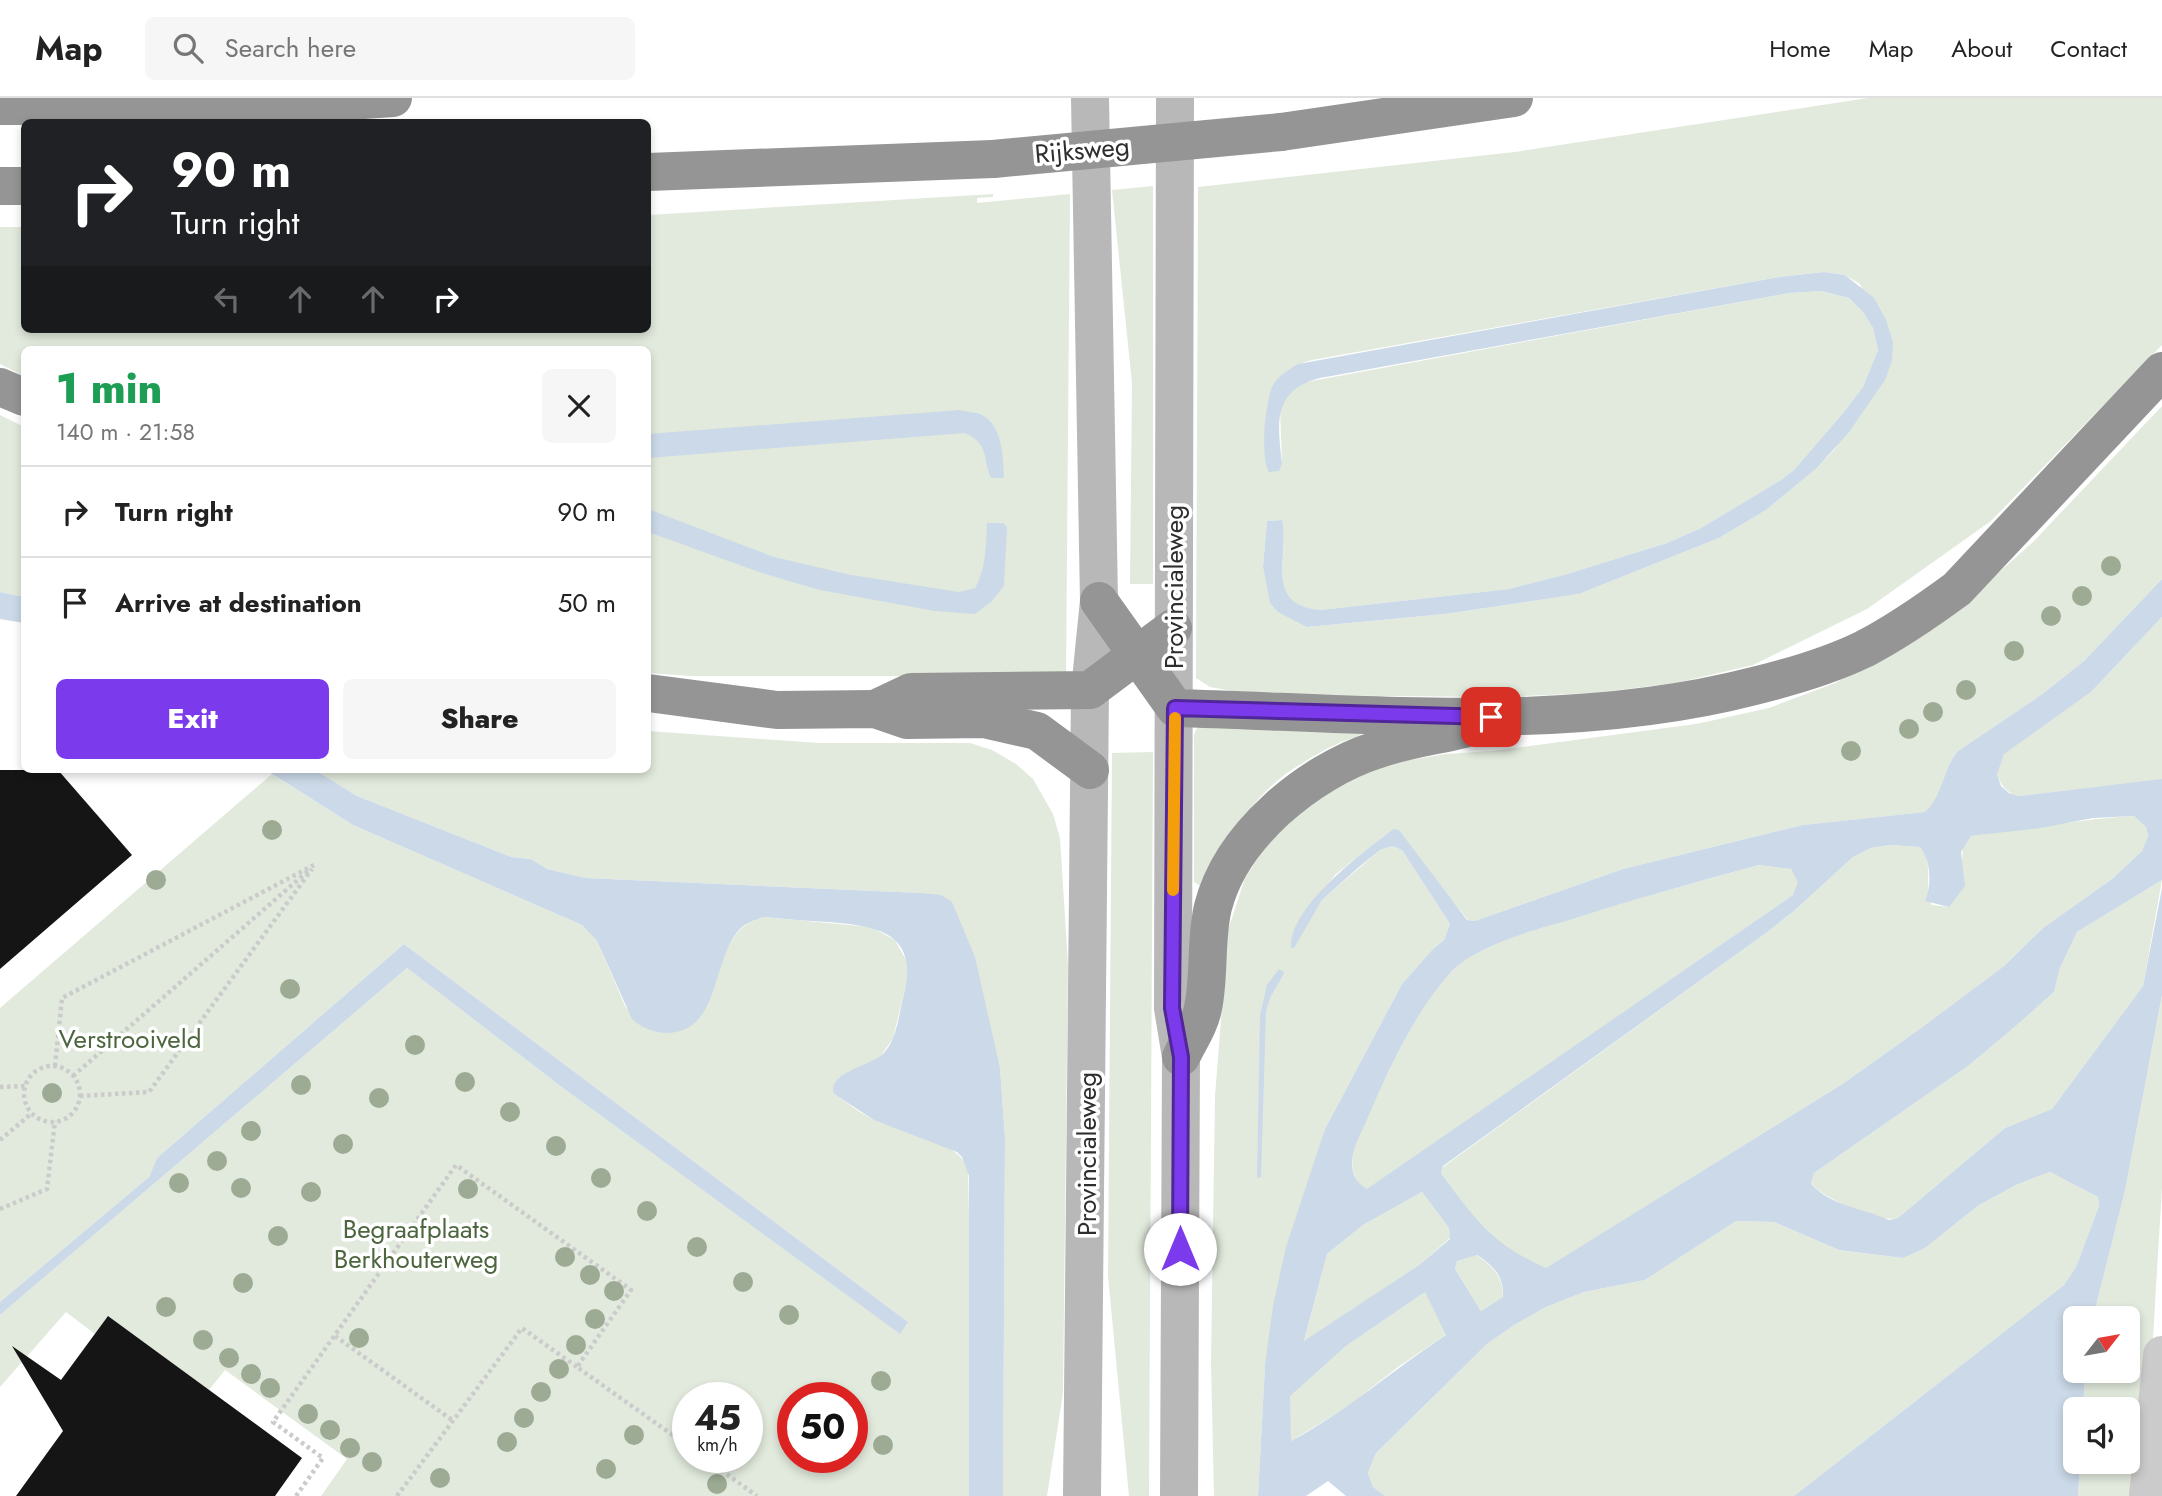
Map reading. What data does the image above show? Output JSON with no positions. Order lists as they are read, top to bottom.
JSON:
{
  "streets": {
    "highway": ["Rijksweg"],
    "main road": ["Provincialeweg"]
  },
  "parks": ["Verstrooiveld", "Begraafplaats Berkhouterweg"],
  "north": "top right",
  "page": {
    "header": "Map",
    "search": "Search here",
    "nav": [
      "Home",
      "Map",
      "About",
      "Contact"
    ],
    "turn": ["90 m", "Turn right"],
    "heading": ["1 min", "140 m · 21:58"],
    "list": [
      {
        "name": "Turn right",
        "value": "90 m"
      },
      {
        "name": "Arrive at destination",
        "value": "50 m"
      }
    ],
    "buttons": ["Exit", "Share"],
    "speed": "45 km/h",
    "limit": "50"
  }
}
